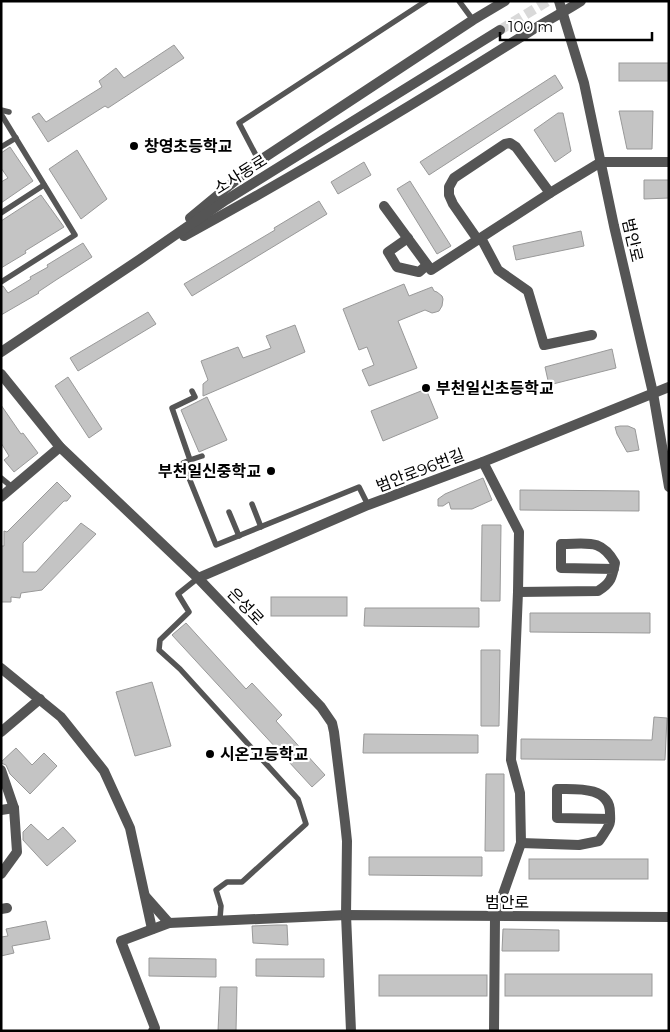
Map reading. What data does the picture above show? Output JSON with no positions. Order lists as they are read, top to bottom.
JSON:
{
  "streets": {
    "street": [
      "소사동로",
      "범안로",
      "범안로96번길",
      "은성로"
    ]
  },
  "crossings": [
    ["범안로", "범안로96번길"],
    ["범안로", "은성로"],
    ["범안로96번길", "은성로"]
  ],
  "places": [
    "창영초등학교",
    "부천일신초등학교",
    "부천일신중학교",
    "시온고등학교"
  ],
  "scale_bar": "100 m"
}
